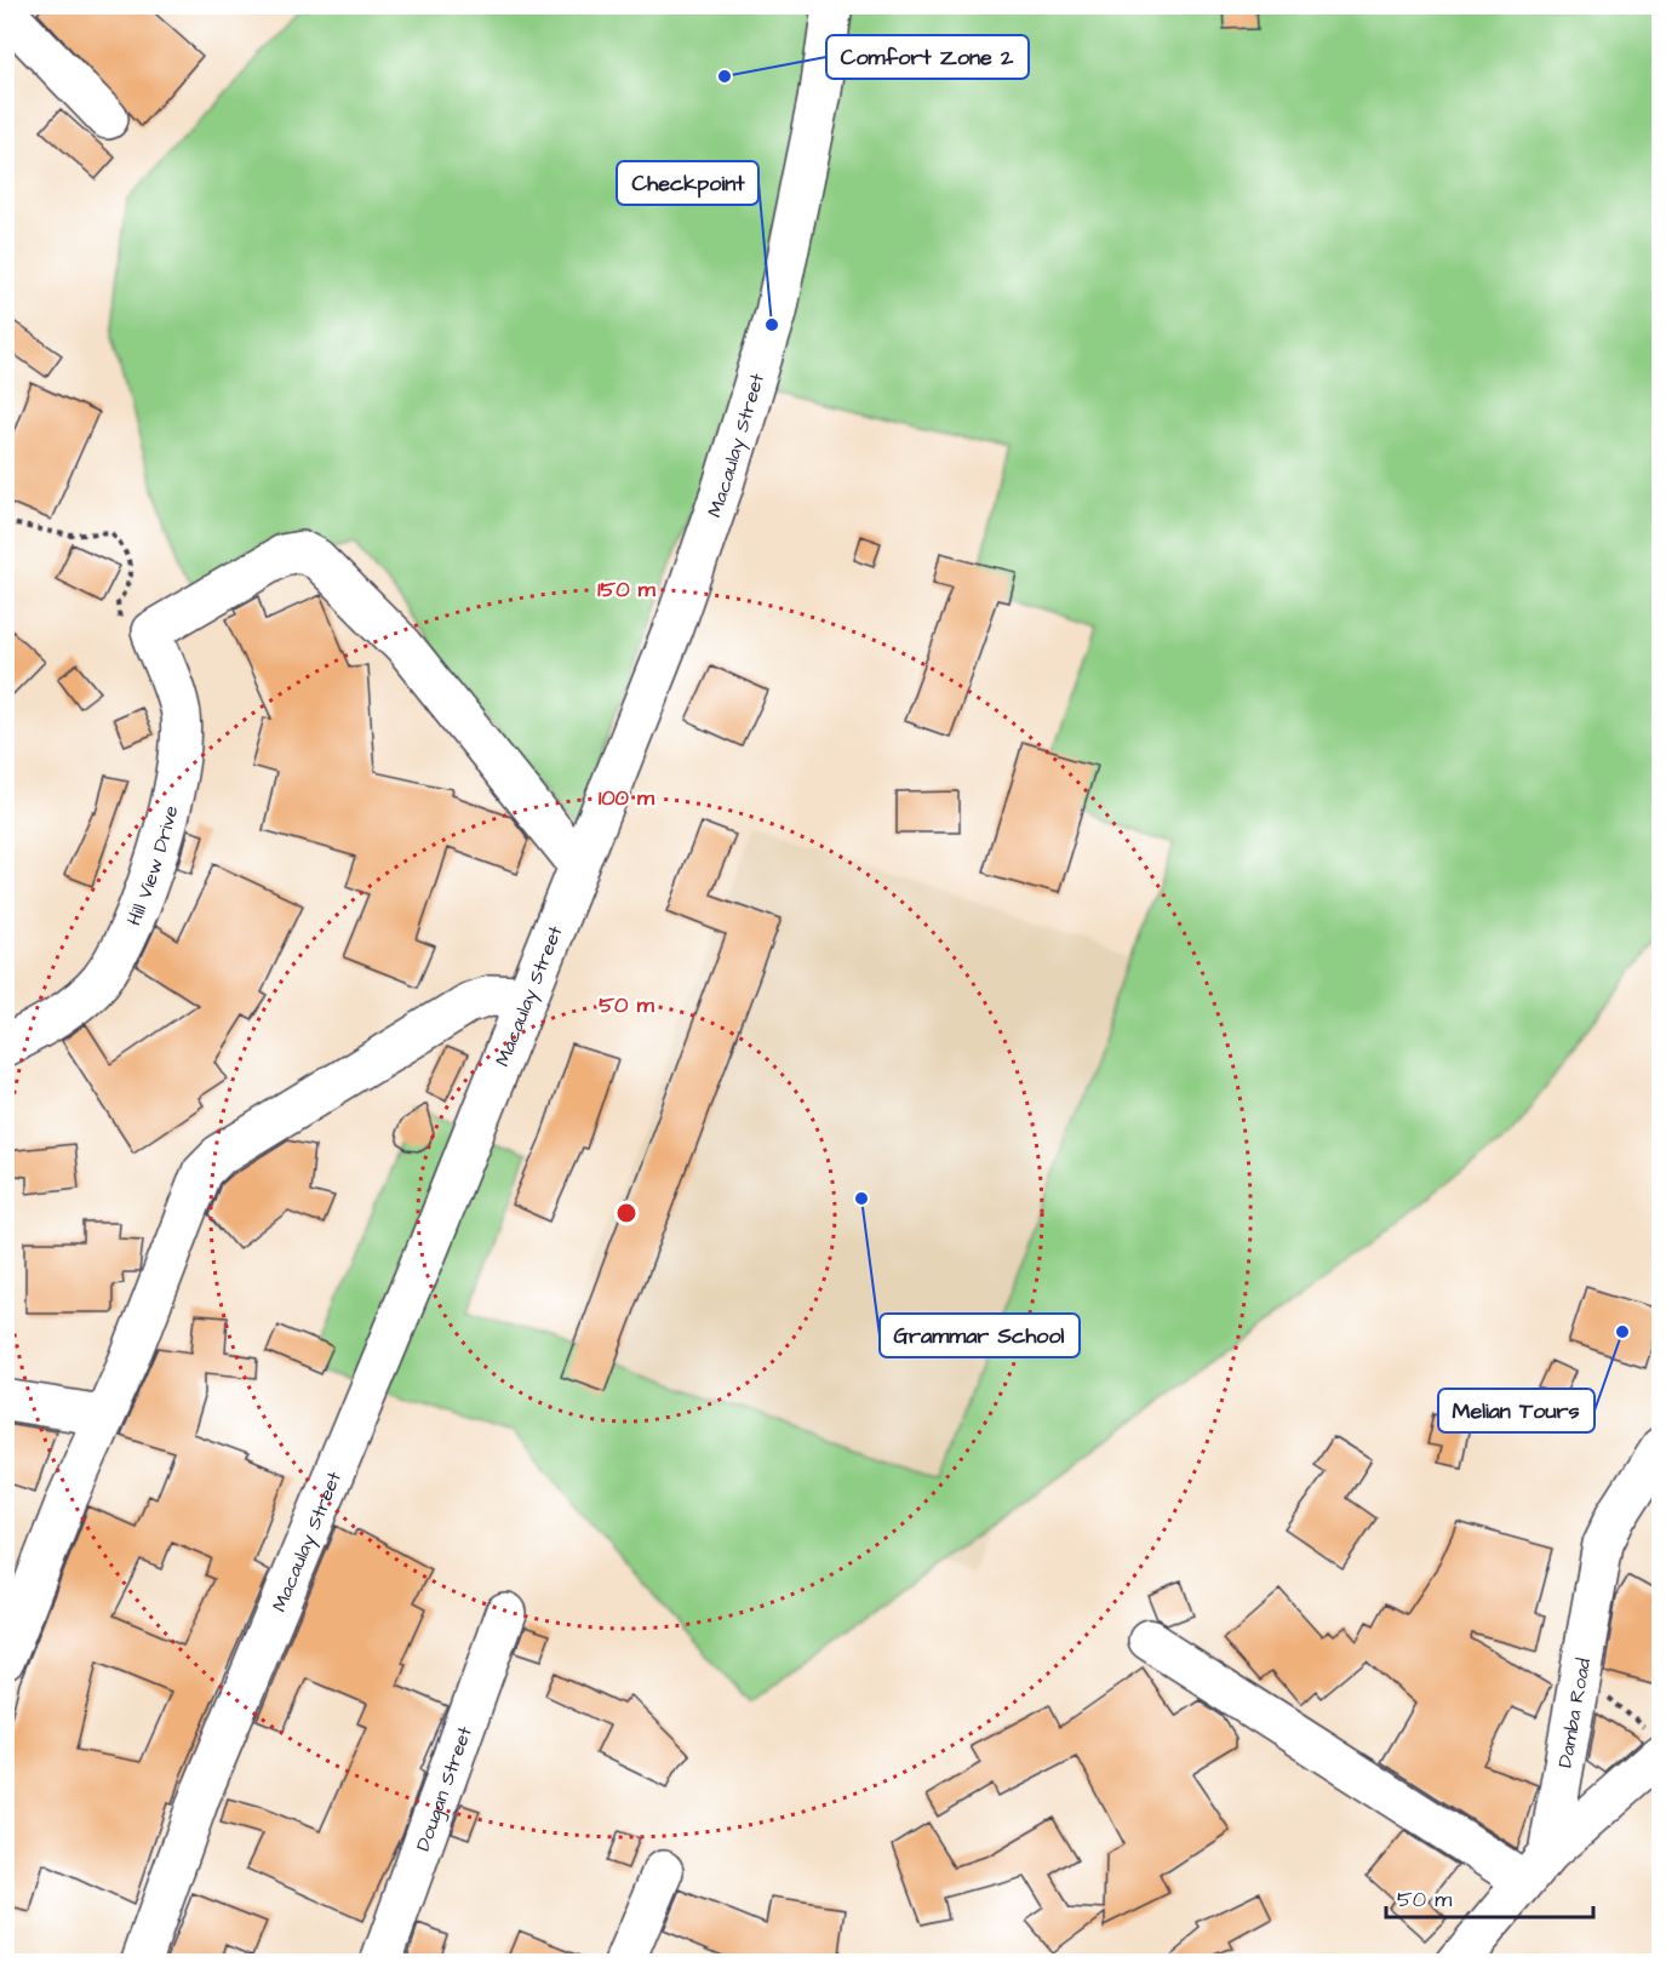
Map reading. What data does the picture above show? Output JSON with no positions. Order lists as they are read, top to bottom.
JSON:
{
  "streets": {
    "street": [
      "Macaulay Street",
      "Hill View Drive",
      "Damba Road",
      "Dougan Street"
    ]
  },
  "places": [
    "Comfort Zone 2",
    "Checkpoint",
    "Grammar School",
    "Melian Tours"
  ],
  "scale_bar": "50 m",
  "rings": ["150 m", "100 m", "50 m"]
}
